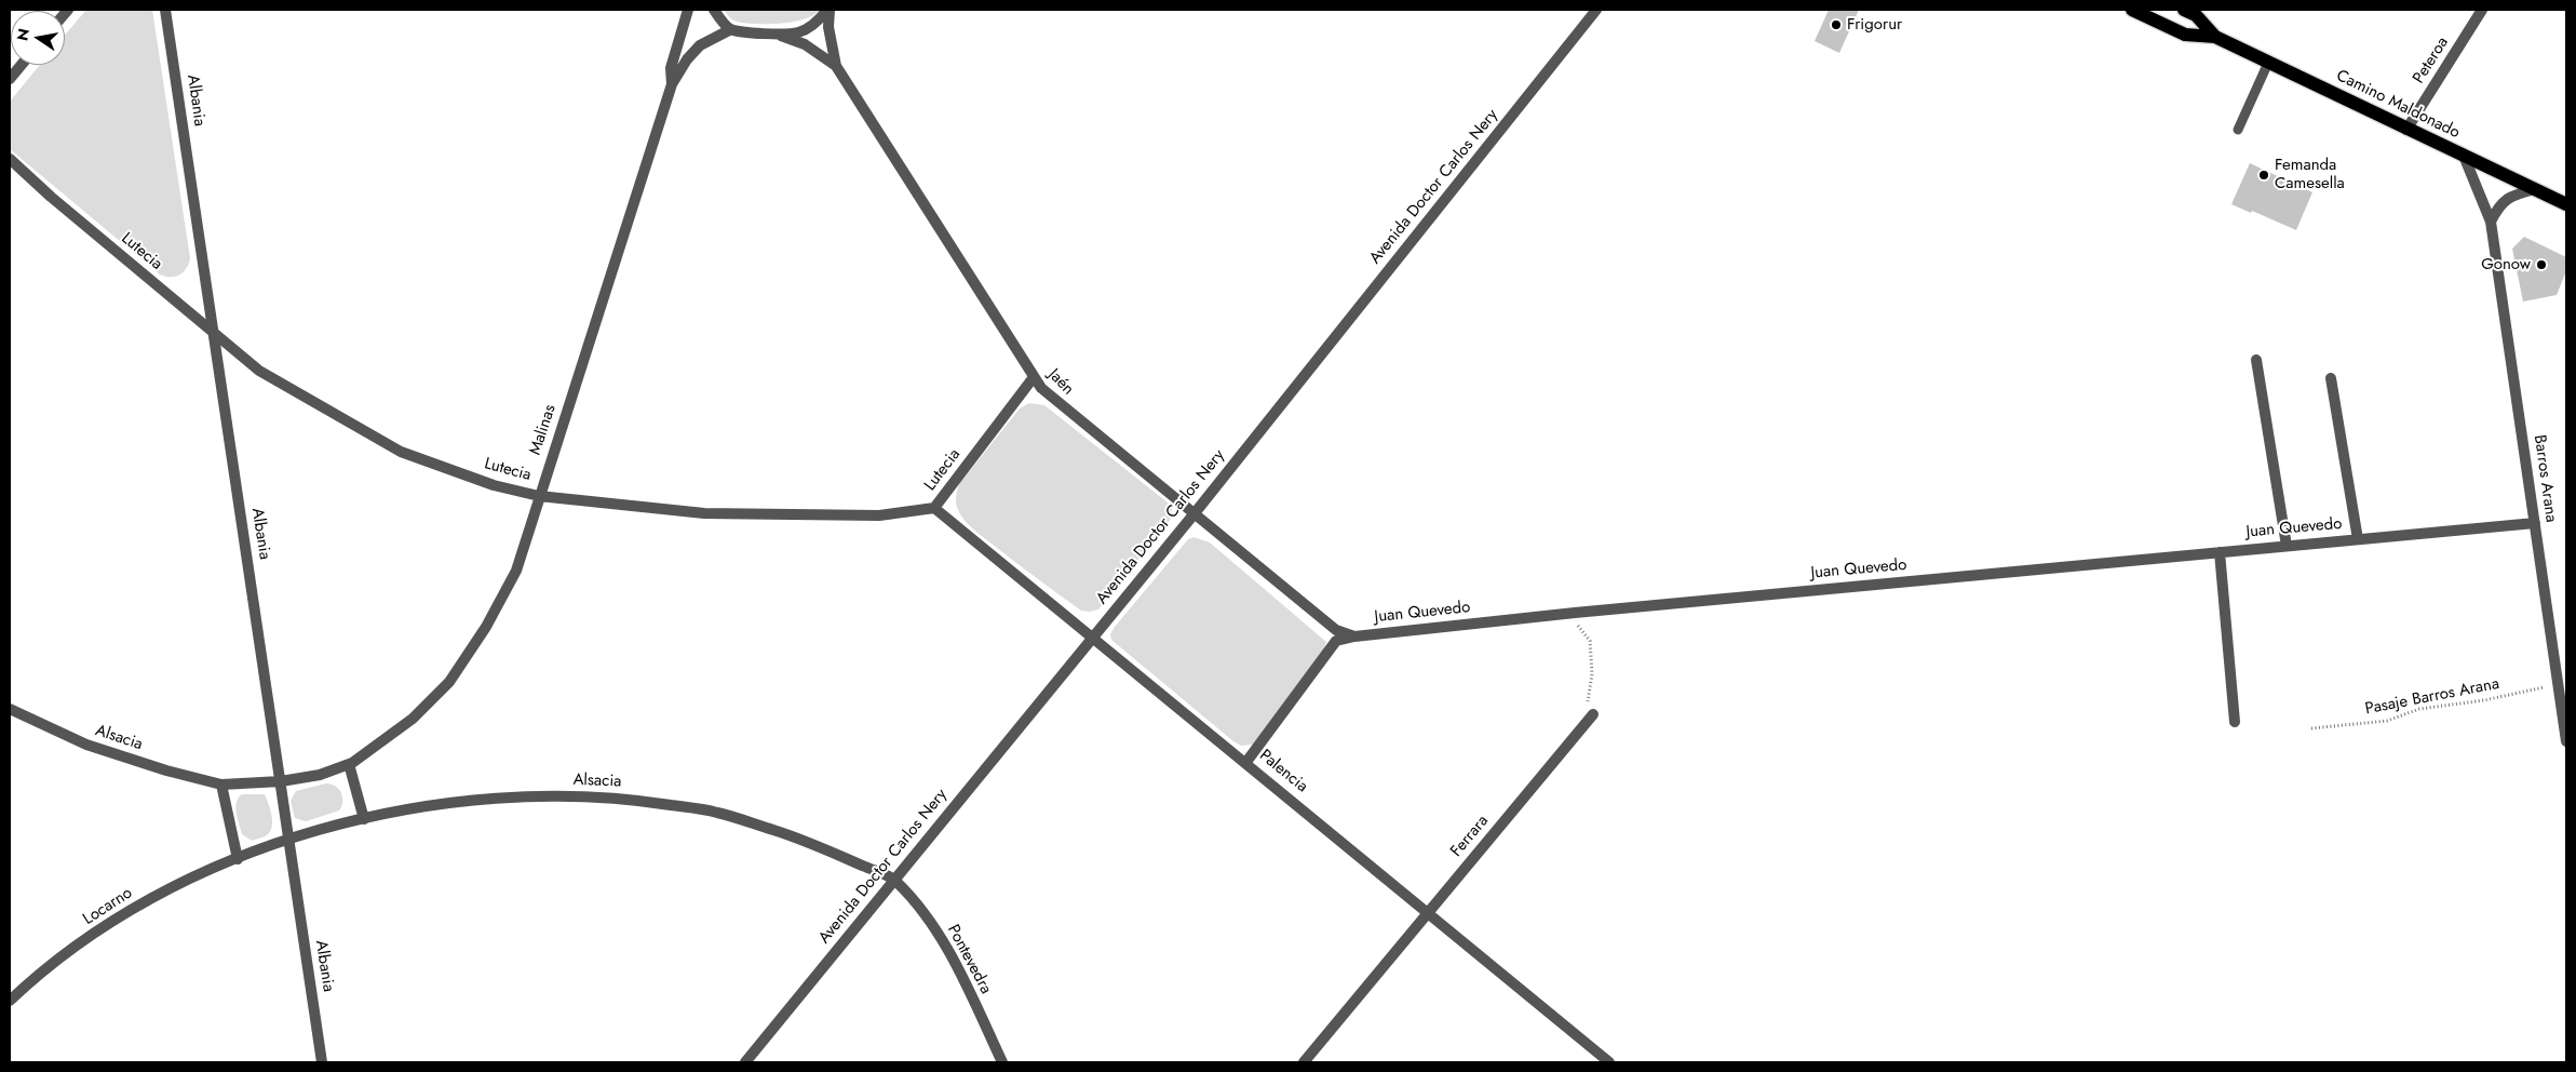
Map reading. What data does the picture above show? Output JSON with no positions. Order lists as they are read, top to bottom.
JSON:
{
  "streets": {
    "main road": ["Camino Maldonado"],
    "street": [
      "Peteroa",
      "Albania",
      "Avenida Doctor Carlos Nery",
      "Lutecia",
      "Jaén",
      "Malinas",
      "Barros Arana",
      "Juan Quevedo",
      "Alsacia",
      "Palencia",
      "Ferrara",
      "Locarno",
      "Pontevedra"
    ],
    "path": ["Pasaje Barros Arana"]
  },
  "crossings": [
    ["Peteroa", "Camino Maldonado"],
    ["Albania", "Lutecia"],
    ["Albania", "Malinas"],
    ["Albania", "Alsacia"],
    ["Albania", "Locarno"],
    ["Camino Maldonado", "Barros Arana"],
    ["Avenida Doctor Carlos Nery", "Jaén"],
    ["Avenida Doctor Carlos Nery", "Alsacia"],
    ["Avenida Doctor Carlos Nery", "Palencia"],
    ["Avenida Doctor Carlos Nery", "Pontevedra"],
    ["Lutecia", "Jaén"],
    ["Lutecia", "Malinas"],
    ["Lutecia", "Palencia"],
    ["Jaén", "Juan Quevedo"],
    ["Malinas", "Alsacia"],
    ["Barros Arana", "Juan Quevedo"],
    ["Barros Arana", "Pasaje Barros Arana"],
    ["Juan Quevedo", "Palencia"],
    ["Alsacia", "Locarno"],
    ["Alsacia", "Pontevedra"],
    ["Palencia", "Ferrara"]
  ],
  "places": ["Frigorur", "Femanda Camesella", "Gonow"],
  "north": "left"
}
